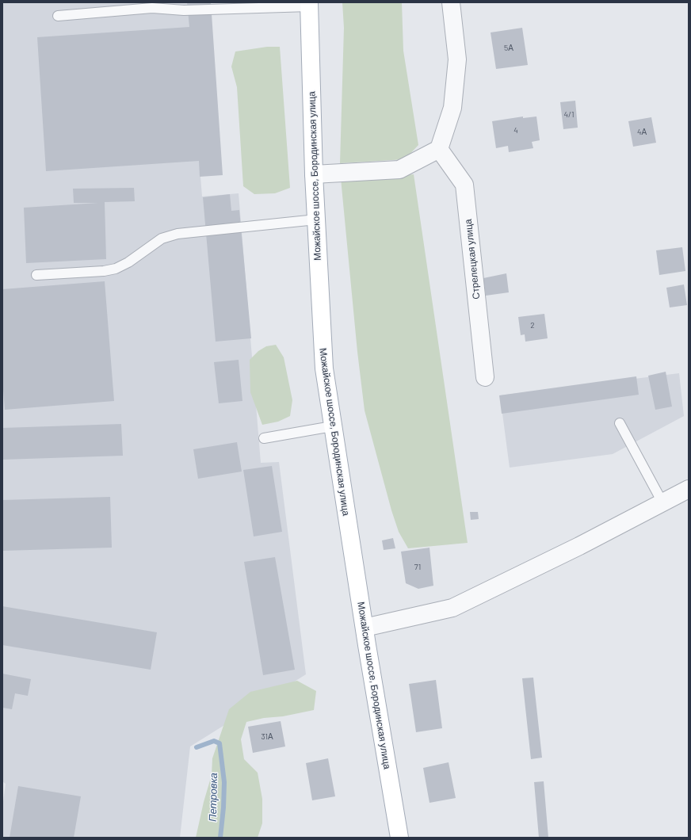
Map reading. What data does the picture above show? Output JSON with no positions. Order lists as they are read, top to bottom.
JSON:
{
  "streets": {
    "main road": ["Можайское шоссе, Бородинская улица"],
    "street": ["Стрелецкая улица"]
  },
  "water": ["Петровка"],
  "house_numbers": [
    "5А",
    "4/1",
    "4",
    "4А",
    "2",
    "71",
    "31А"
  ]
}
